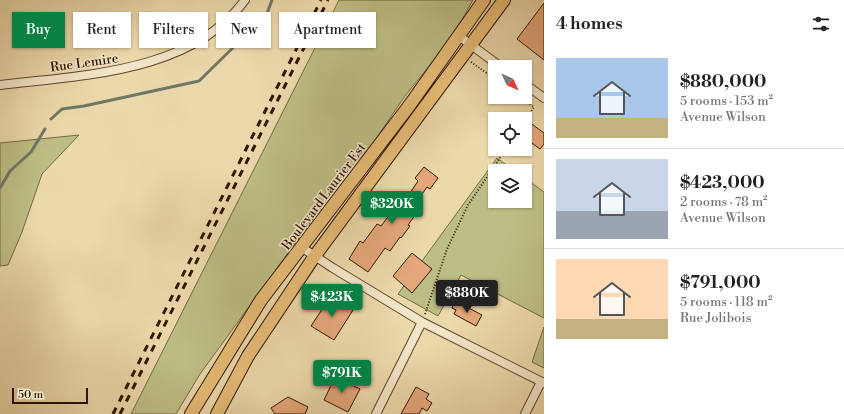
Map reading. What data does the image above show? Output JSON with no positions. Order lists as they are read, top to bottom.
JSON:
{
  "streets": {
    "main road": ["Boulevard Laurier Est"],
    "street": ["Rue Lemire"]
  },
  "scale_bar": "50 m",
  "north": "bottom right",
  "page": {
    "heading": "4 homes",
    "chip": [
      "Buy",
      "Rent",
      "Filters",
      "New",
      "Apartment"
    ],
    "list": [
      {
        "name": "$880,000",
        "note": "5 rooms · 153 m² · Avenue Wilson"
      },
      {
        "name": "$423,000",
        "note": "2 rooms · 78 m² · Avenue Wilson"
      },
      {
        "name": "$791,000",
        "note": "5 rooms · 118 m² · Rue Jolibois"
      }
    ],
    "price": [
      "$320K",
      "$880K",
      "$423K",
      "$791K"
    ],
    "scale": "50 m"
  }
}
